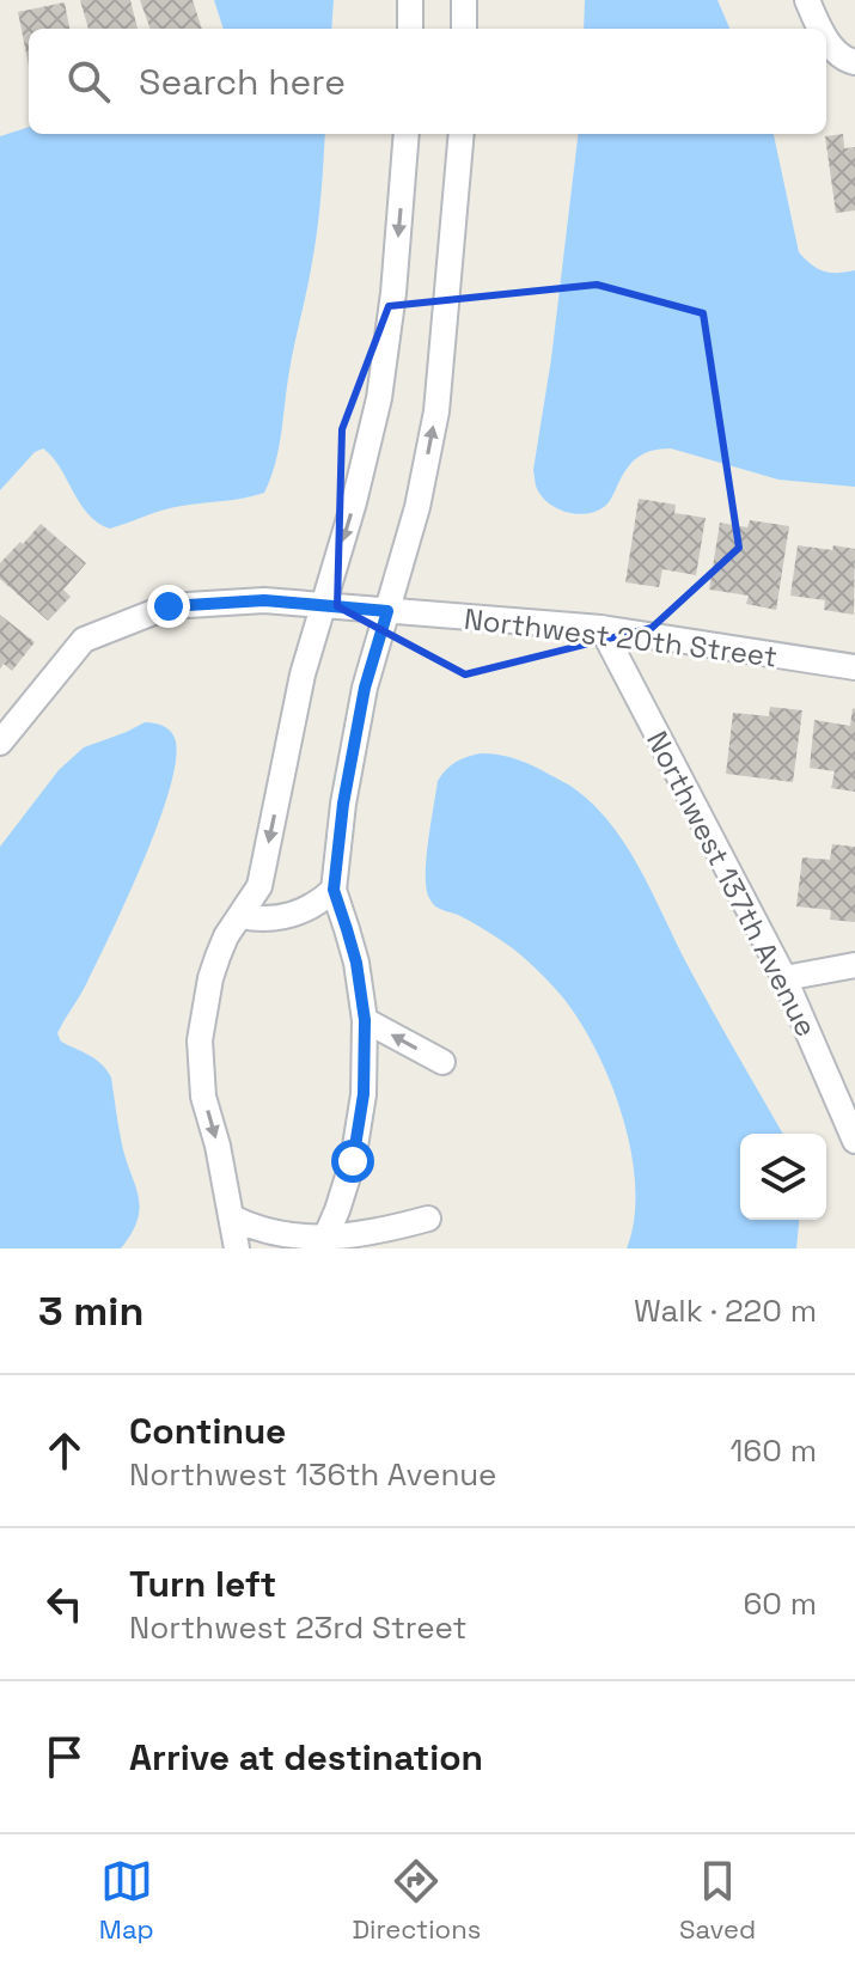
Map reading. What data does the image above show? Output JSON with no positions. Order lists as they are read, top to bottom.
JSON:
{
  "streets": {
    "street": ["Northwest 20th Street", "Northwest 137th Avenue"]
  },
  "crossings": [
    ["Northwest 20th Street", "Northwest 137th Avenue"]
  ],
  "page": {
    "search": "Search here",
    "heading": ["3 min", "Walk · 220 m"],
    "list": [
      ["Continue", "Northwest 136th Avenue", "160 m"],
      ["Turn left", "Northwest 23rd Street", "60 m"],
      "Arrive at destination"
    ],
    "nav": ["Map", "Directions", "Saved"]
  }
}
